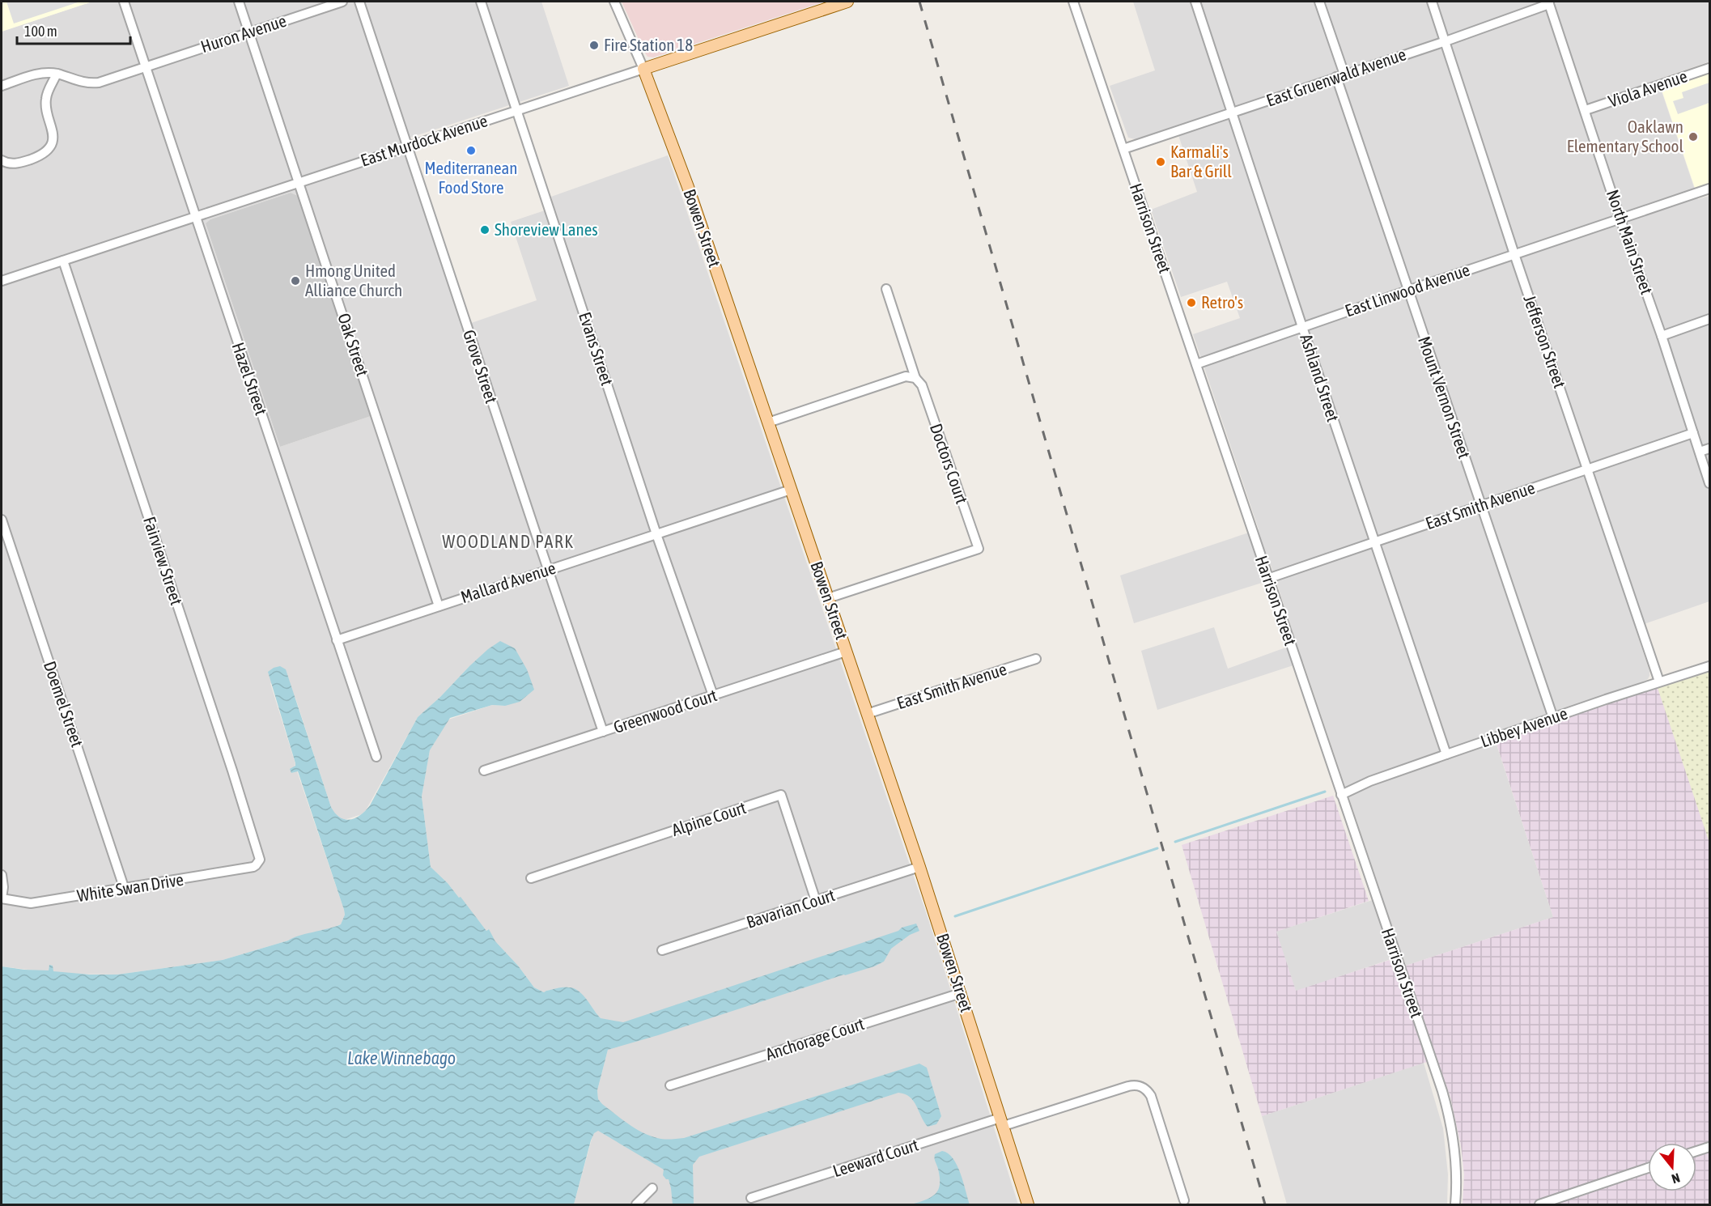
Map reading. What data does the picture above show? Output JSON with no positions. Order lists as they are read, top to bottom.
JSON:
{
  "streets": {
    "main road": ["East Murdock Avenue", "Bowen Street"],
    "street": [
      "Huron Avenue",
      "East Gruenwald Avenue",
      "Viola Avenue",
      "Harrison Street",
      "North Main Street",
      "East Linwood Avenue",
      "Jefferson Street",
      "Oak Street",
      "Evans Street",
      "Grove Street",
      "Ashland Street",
      "Hazel Street",
      "Mount Vernon Street",
      "Doctors Court",
      "East Smith Avenue",
      "Fairview Street",
      "Mallard Avenue",
      "Doemel Street",
      "Greenwood Court",
      "Libbey Avenue",
      "Alpine Court",
      "White Swan Drive",
      "Bavarian Court",
      "Anchorage Court",
      "Leeward Court"
    ]
  },
  "crossings": [
    ["Huron Avenue", "Oak Street"],
    ["Huron Avenue", "Hazel Street"],
    ["East Gruenwald Avenue", "Harrison Street"],
    ["East Gruenwald Avenue", "North Main Street"],
    ["East Gruenwald Avenue", "Jefferson Street"],
    ["East Gruenwald Avenue", "Ashland Street"],
    ["East Gruenwald Avenue", "Mount Vernon Street"],
    ["Viola Avenue", "North Main Street"],
    ["East Murdock Avenue", "Bowen Street"],
    ["East Murdock Avenue", "Oak Street"],
    ["East Murdock Avenue", "Evans Street"],
    ["East Murdock Avenue", "Grove Street"],
    ["East Murdock Avenue", "Hazel Street"],
    ["East Murdock Avenue", "Fairview Street"],
    ["Bowen Street", "Doctors Court"],
    ["Bowen Street", "East Smith Avenue"],
    ["Bowen Street", "Mallard Avenue"],
    ["Bowen Street", "Greenwood Court"],
    ["Bowen Street", "Bavarian Court"],
    ["Bowen Street", "Anchorage Court"],
    ["Bowen Street", "Leeward Court"],
    ["Harrison Street", "East Linwood Avenue"],
    ["Harrison Street", "East Smith Avenue"],
    ["Harrison Street", "Libbey Avenue"],
    ["North Main Street", "East Linwood Avenue"],
    ["North Main Street", "East Smith Avenue"],
    ["East Linwood Avenue", "Jefferson Street"],
    ["East Linwood Avenue", "Ashland Street"],
    ["East Linwood Avenue", "Mount Vernon Street"],
    ["Jefferson Street", "East Smith Avenue"],
    ["Jefferson Street", "Libbey Avenue"],
    ["Oak Street", "Mallard Avenue"],
    ["Evans Street", "Mallard Avenue"],
    ["Evans Street", "Greenwood Court"],
    ["Grove Street", "Mallard Avenue"],
    ["Grove Street", "Greenwood Court"],
    ["Ashland Street", "East Smith Avenue"],
    ["Ashland Street", "Libbey Avenue"],
    ["Hazel Street", "Mallard Avenue"],
    ["Mount Vernon Street", "East Smith Avenue"],
    ["Mount Vernon Street", "Libbey Avenue"],
    ["Fairview Street", "White Swan Drive"],
    ["Doemel Street", "White Swan Drive"],
    ["Alpine Court", "Bavarian Court"]
  ],
  "districts": ["WOODLAND PARK"],
  "water": ["Lake Winnebago"],
  "places": [
    "Fire Station 18",
    "Oaklawn Elementary School",
    "Mediterranean Food Store",
    "Karmali's Bar & Grill",
    "Shoreview Lanes",
    "Hmong United Alliance Church",
    "Retro's"
  ],
  "scale_bar": "100 m",
  "north": "bottom"
}
